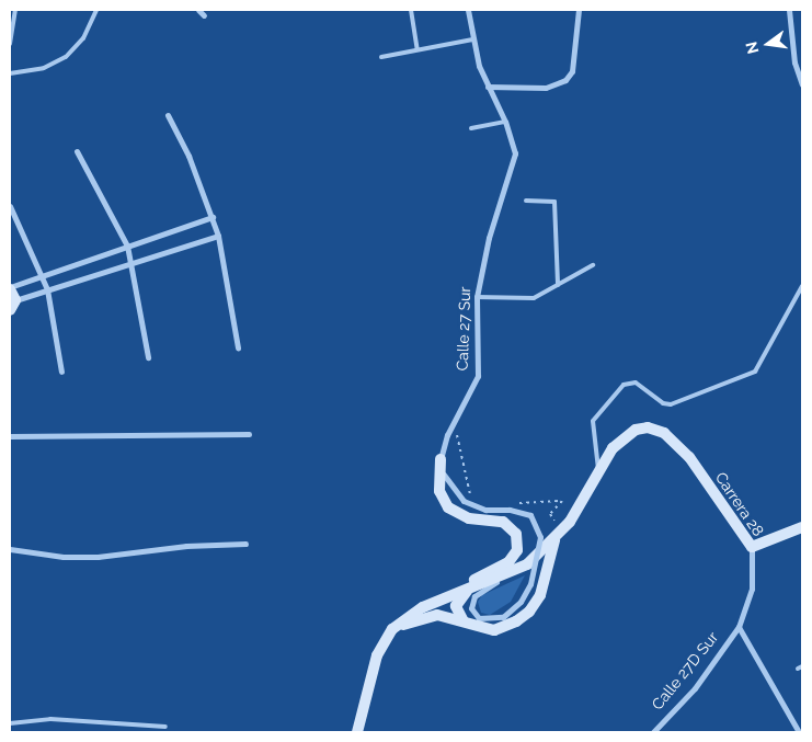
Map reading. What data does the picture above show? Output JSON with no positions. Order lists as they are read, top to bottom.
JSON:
{
  "streets": {
    "street": ["Calle 27 Sur", "Carrera 28", "Calle 27D Sur"]
  },
  "crossings": [
    ["Carrera 28", "Calle 27D Sur"]
  ],
  "north": "left"
}
